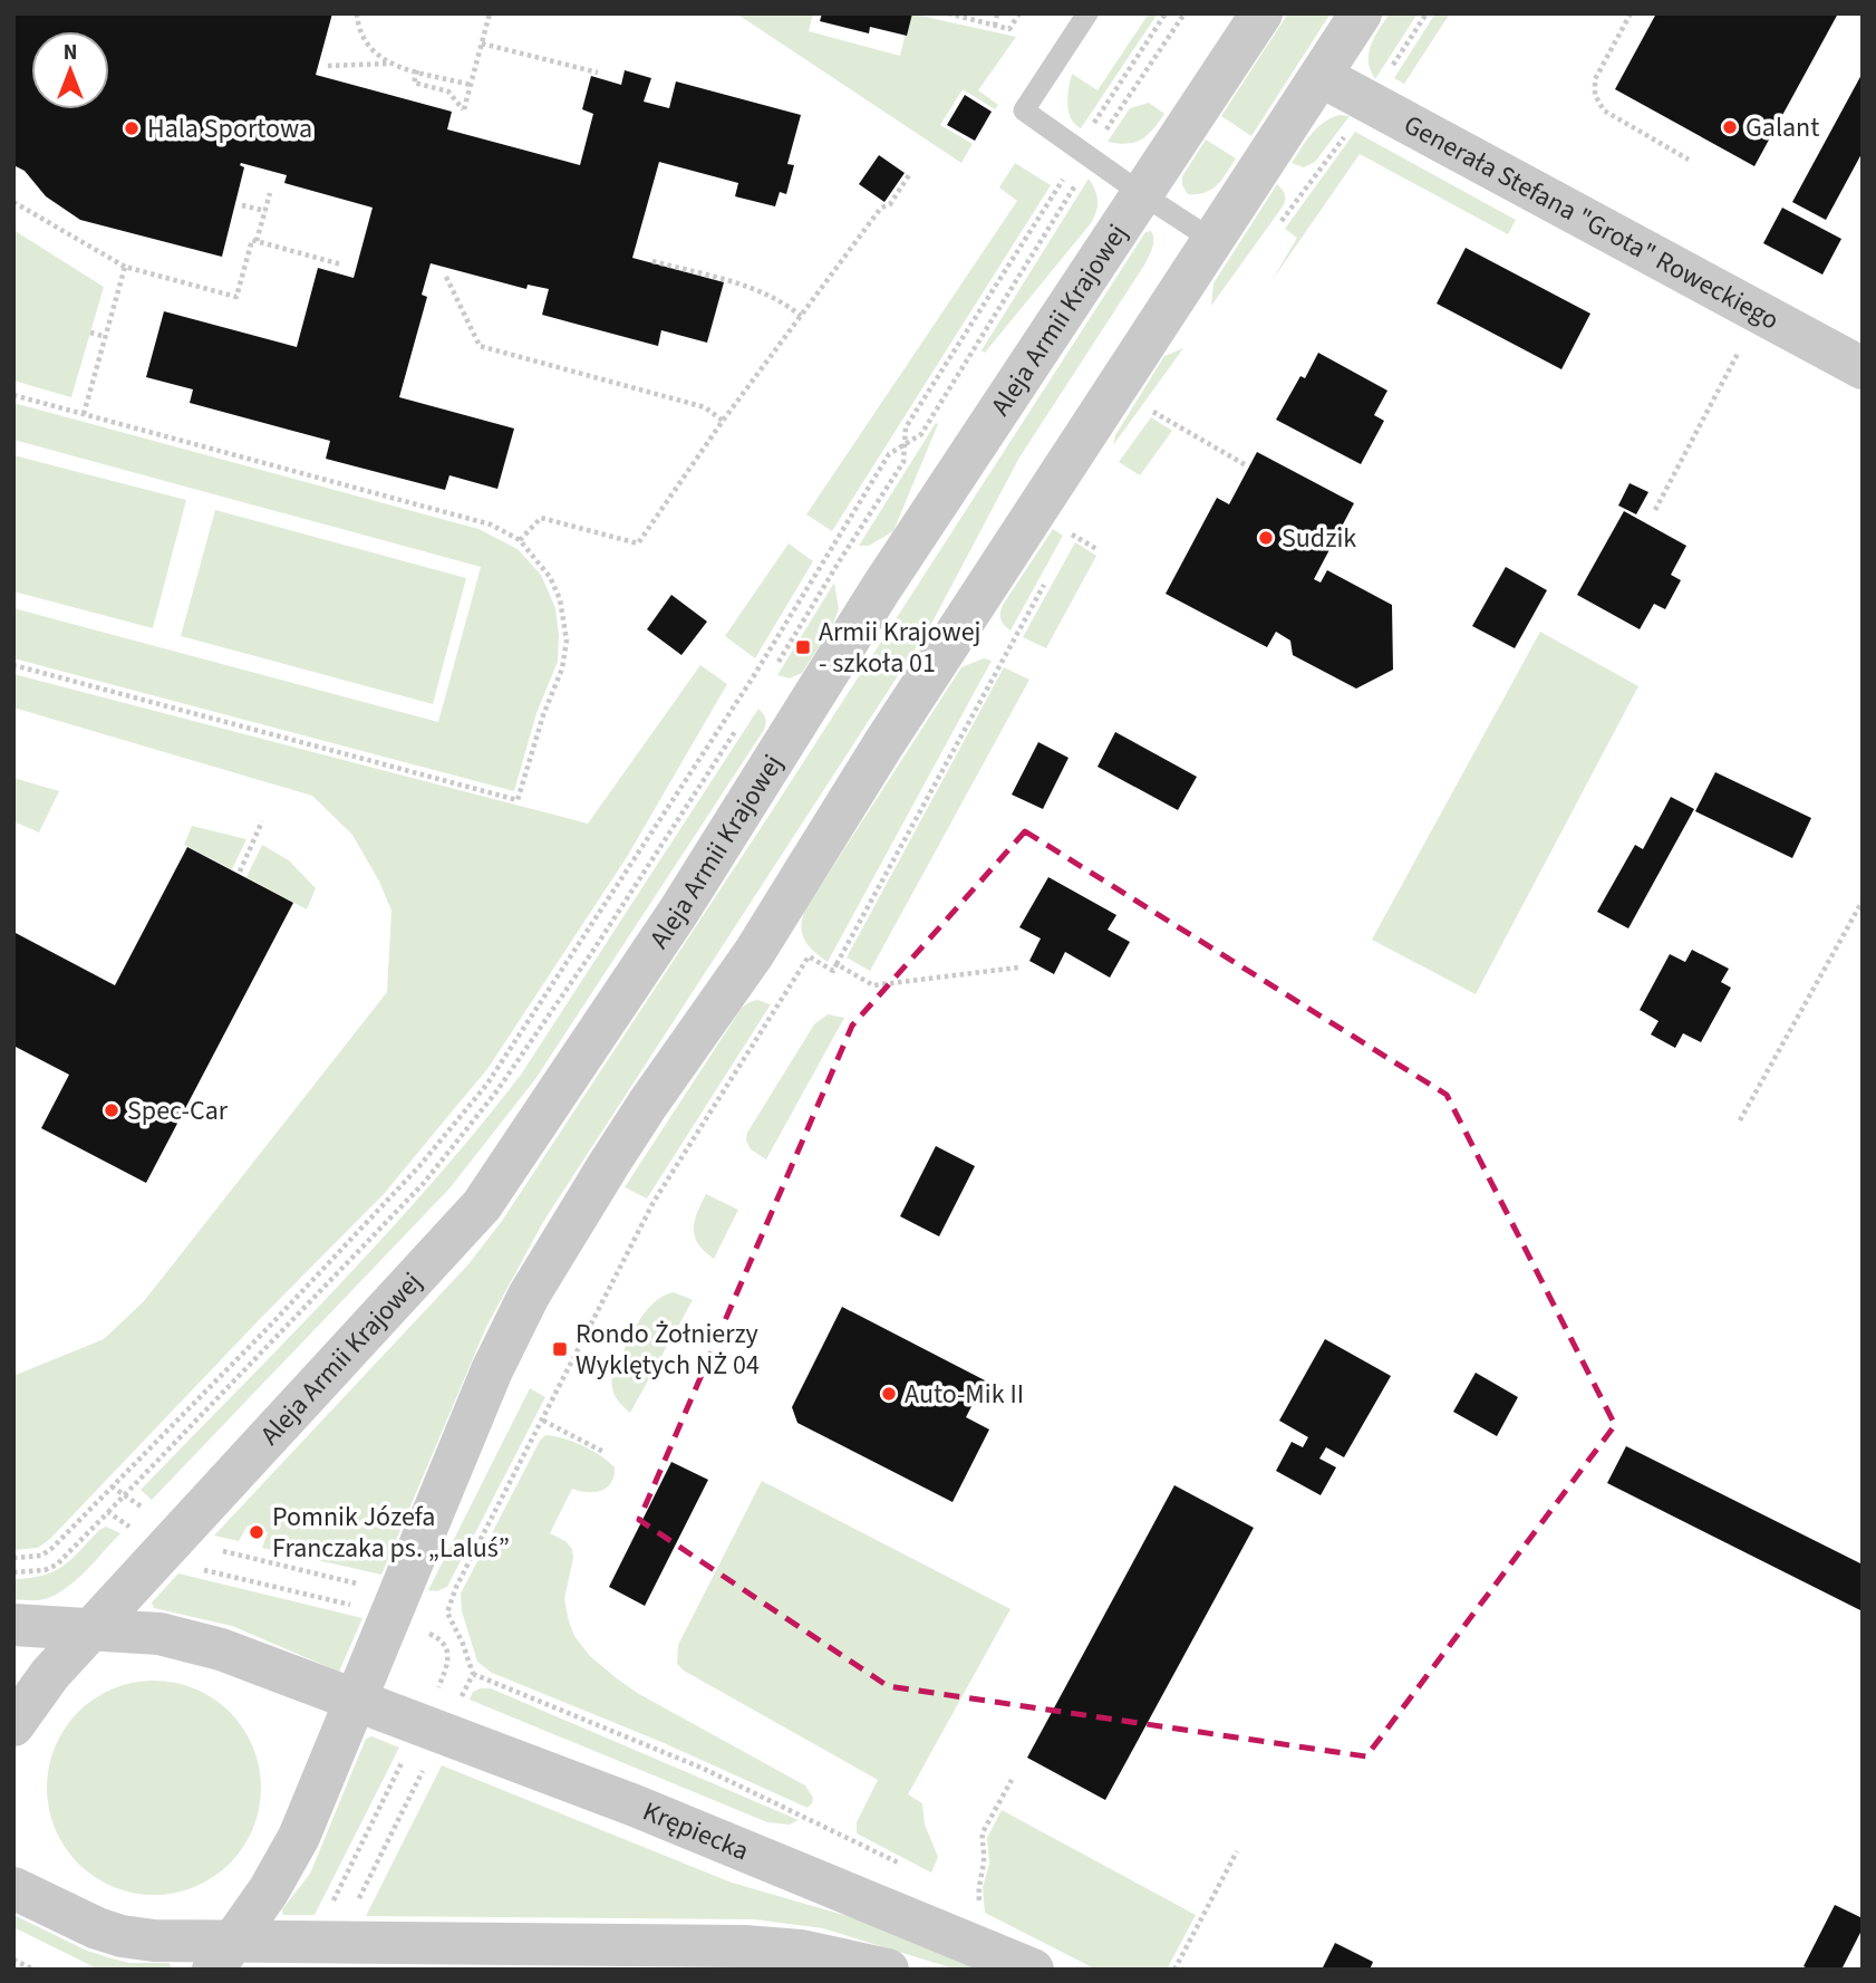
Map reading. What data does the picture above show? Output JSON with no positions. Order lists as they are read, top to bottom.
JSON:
{
  "streets": {
    "street": ["Generała Stefana \"Grota\" Roweckiego", "Aleja Armii Krajowej", "Krępiecka"]
  },
  "crossings": [
    ["Aleja Armii Krajowej", "Krępiecka"]
  ],
  "places": {
    "other": [
      "Galant",
      "Hala Sportowa",
      "Sudzik",
      "Spec-Car",
      "Auto-Mik II",
      "Pomnik Józefa Franczaka ps. „Laluś”"
    ],
    "transit": ["Armii Krajowej - szkoła 01", "Rondo Żołnierzy Wyklętych NŻ 04"]
  },
  "north": "top"
}
